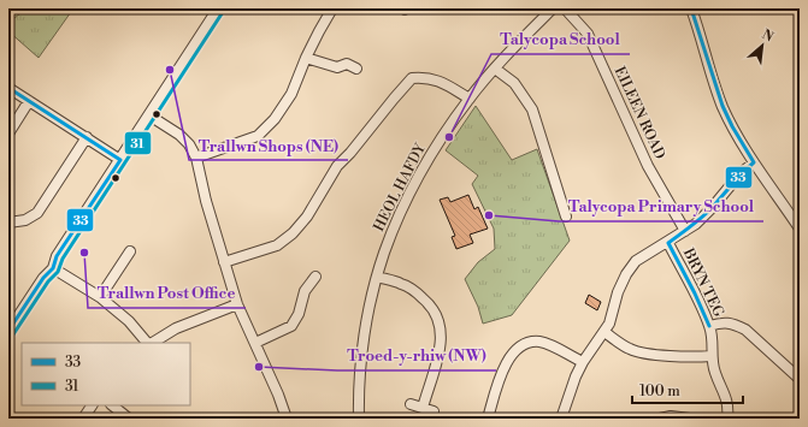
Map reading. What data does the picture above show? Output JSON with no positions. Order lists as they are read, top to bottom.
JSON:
{
  "streets": {
    "street": ["EILEEN ROAD", "HEOL HAFDY", "BRYN TEG"]
  },
  "places": [
    "Trallwn Shops (NE)",
    "Talycopa School",
    "Talycopa Primary School",
    "Trallwn Post Office",
    "Troed-y-rhiw (NW)"
  ],
  "lines": ["transit line 33", "transit line 31"],
  "legend": ["33", "31"],
  "scale_bar": "100 m",
  "north": "top right"
}
